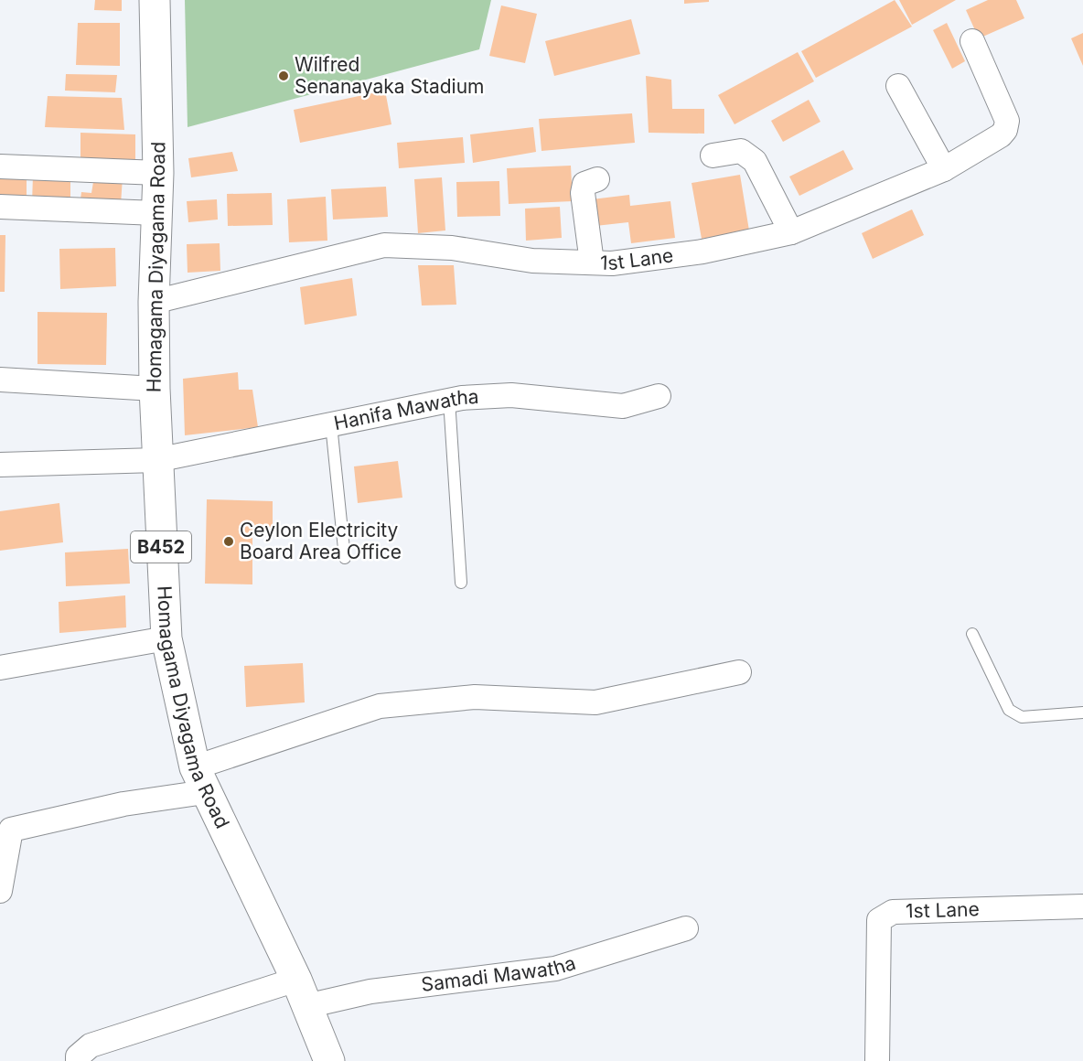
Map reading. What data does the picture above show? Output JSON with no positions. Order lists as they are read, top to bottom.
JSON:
{
  "streets": {
    "main road": ["Homagama Diyagama Road", "B452"],
    "street": ["1st Lane", "Hanifa Mawatha", "Samadi Mawatha"]
  },
  "crossings": [
    ["1st Lane", "Homagama Diyagama Road"],
    ["Homagama Diyagama Road", "Hanifa Mawatha"],
    ["Homagama Diyagama Road", "Samadi Mawatha"]
  ],
  "places": ["Wilfred Senanayaka Stadium", "Ceylon Electricity Board Area Office"]
}
